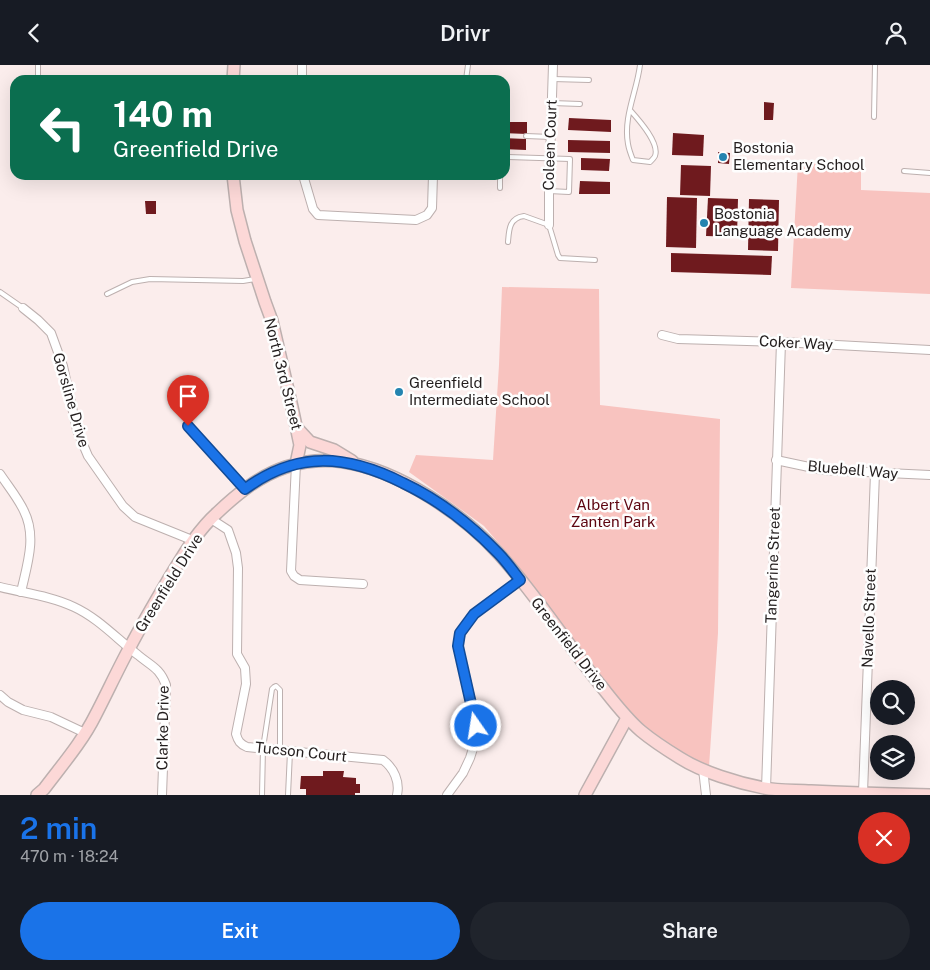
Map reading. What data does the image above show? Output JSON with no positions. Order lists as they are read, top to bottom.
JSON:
{
  "streets": {
    "main road": ["North 3rd Street", "Greenfield Drive"],
    "street": [
      "Coleen Court",
      "Coker Way",
      "Gorsline Drive",
      "Bluebell Way",
      "Tangerine Street",
      "Navello Street",
      "Clarke Drive",
      "Tucson Court"
    ]
  },
  "crossings": [
    ["Coker Way", "Tangerine Street"],
    ["North 3rd Street", "Greenfield Drive"],
    ["Gorsline Drive", "Greenfield Drive"],
    ["Bluebell Way", "Tangerine Street"],
    ["Bluebell Way", "Navello Street"],
    ["Tangerine Street", "Greenfield Drive"],
    ["Greenfield Drive", "Navello Street"],
    ["Greenfield Drive", "Clarke Drive"],
    ["Greenfield Drive", "Tucson Court"]
  ],
  "parks": ["Albert Van Zanten Park"],
  "places": ["Bostonia Elementary School", "Bostonia Language Academy", "Greenfield Intermediate School"],
  "page": {
    "header": "Drivr",
    "turn": ["140 m", "Greenfield Drive"],
    "heading": ["2 min", "470 m · 18:24"],
    "buttons": ["Exit", "Share"]
  }
}
